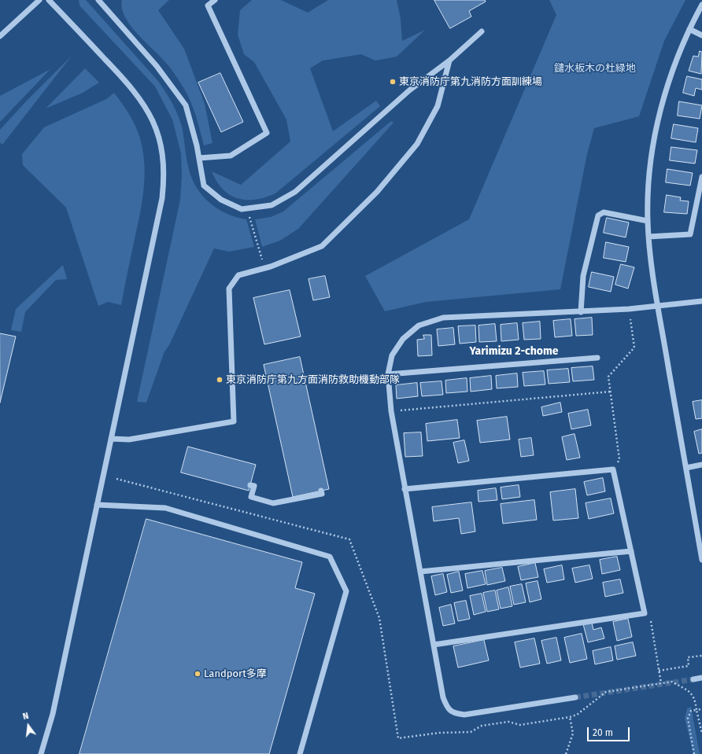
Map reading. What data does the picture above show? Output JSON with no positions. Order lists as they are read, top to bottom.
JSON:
{
  "districts": ["Yarimizu 2-chome"],
  "parks": ["鑓水板木の杜緑地"],
  "places": ["東京消防庁第九消防方面訓練場", "東京消防庁第九方面消防救助機動部隊", "Landport多摩"],
  "scale_bar": "20 m",
  "north": "top"
}
